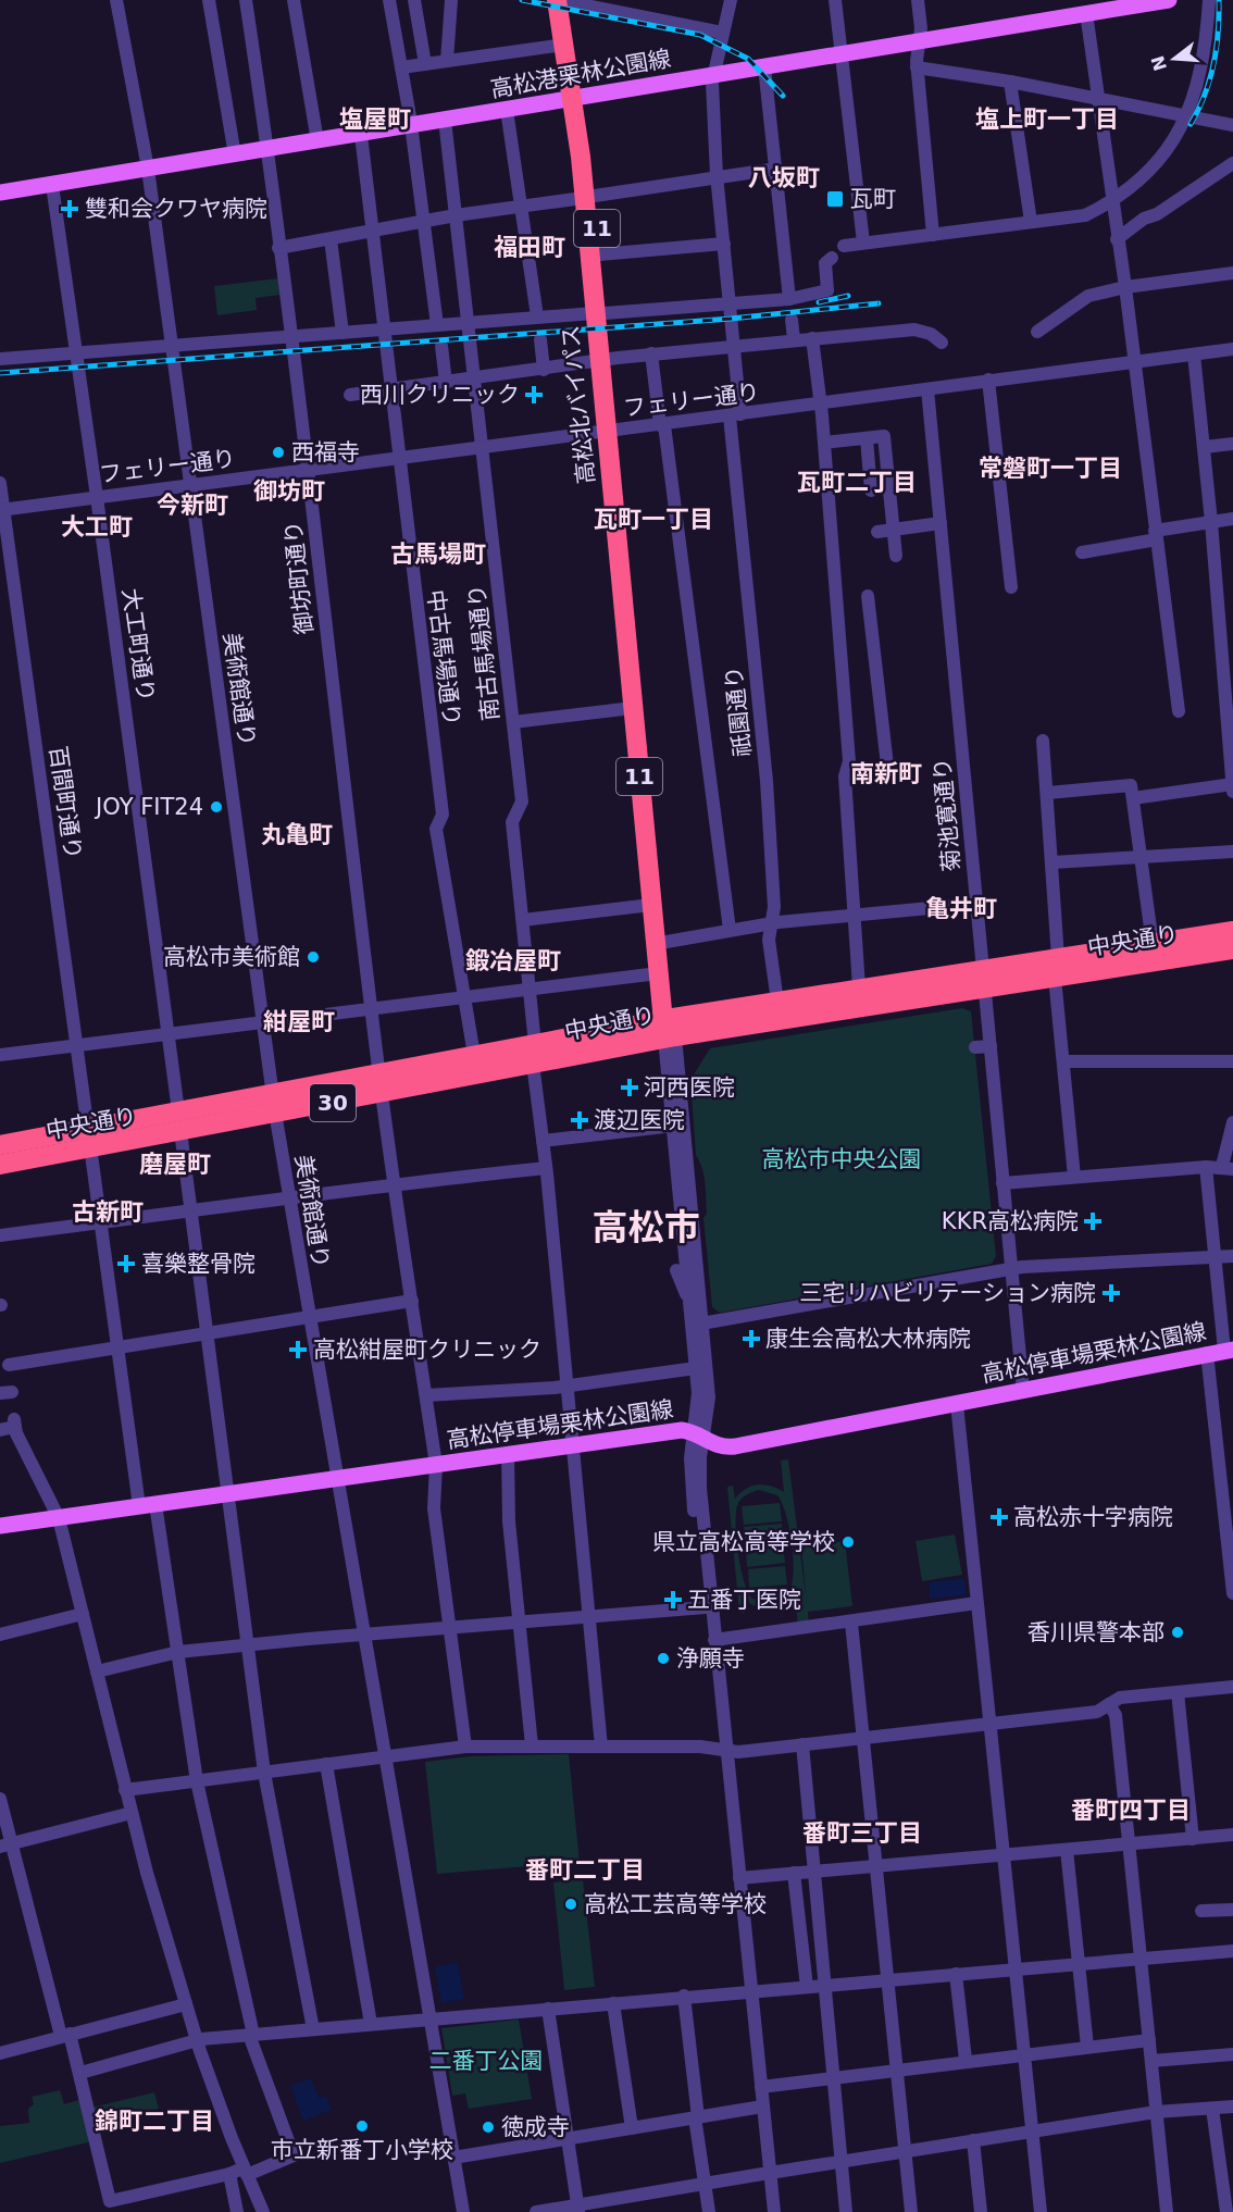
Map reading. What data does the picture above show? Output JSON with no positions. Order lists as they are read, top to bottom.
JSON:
{
  "streets": {
    "highway": [
      "11",
      "高松北バイパス",
      "中央通り",
      "30"
    ],
    "main road": ["高松港栗林公園線", "高松停車場栗林公園線"],
    "street": [
      "フェリー通り",
      "御坊町通り",
      "大工町通り",
      "南古馬場通り",
      "中古馬場通り",
      "美術館通り",
      "祇園通り",
      "百間町通り",
      "菊池寛通り"
    ]
  },
  "crossings": [
    ["高松港栗林公園線", "高松北バイパス"],
    ["高松港栗林公園線", "御坊町通り"],
    ["高松港栗林公園線", "大工町通り"],
    ["高松港栗林公園線", "南古馬場通り"],
    ["高松港栗林公園線", "中古馬場通り"],
    ["高松港栗林公園線", "美術館通り"],
    ["高松港栗林公園線", "祇園通り"],
    ["フェリー通り", "高松北バイパス"],
    ["フェリー通り", "御坊町通り"],
    ["フェリー通り", "大工町通り"],
    ["フェリー通り", "南古馬場通り"],
    ["フェリー通り", "中古馬場通り"],
    ["フェリー通り", "美術館通り"],
    ["フェリー通り", "祇園通り"],
    ["フェリー通り", "百間町通り"],
    ["フェリー通り", "菊池寛通り"],
    ["高松北バイパス", "中央通り"],
    ["御坊町通り", "中央通り"],
    ["御坊町通り", "高松停車場栗林公園線"],
    ["大工町通り", "中央通り"],
    ["大工町通り", "高松停車場栗林公園線"],
    ["南古馬場通り", "中央通り"],
    ["南古馬場通り", "高松停車場栗林公園線"],
    ["中古馬場通り", "中央通り"],
    ["美術館通り", "中央通り"],
    ["美術館通り", "高松停車場栗林公園線"],
    ["祇園通り", "中央通り"],
    ["百間町通り", "中央通り"],
    ["百間町通り", "高松停車場栗林公園線"],
    ["菊池寛通り", "中央通り"],
    ["菊池寛通り", "高松停車場栗林公園線"]
  ],
  "districts": [
    "塩屋町",
    "塩上町一丁目",
    "八坂町",
    "福田町",
    "常磐町一丁目",
    "瓦町二丁目",
    "御坊町",
    "今新町",
    "瓦町一丁目",
    "大工町",
    "古馬場町",
    "南新町",
    "丸亀町",
    "亀井町",
    "鍛冶屋町",
    "紺屋町",
    "磨屋町",
    "古新町",
    "高松市",
    "番町四丁目",
    "番町三丁目",
    "番町二丁目",
    "錦町二丁目"
  ],
  "parks": ["高松市中央公園", "二番丁公園"],
  "places": {
    "transit": ["瓦町"],
    "health": [
      "雙和会クワヤ病院",
      "西川クリニック",
      "河西医院",
      "渡辺医院",
      "KKR高松病院",
      "喜樂整骨院",
      "三宅リハビリテーション病院",
      "康生会高松大林病院",
      "高松紺屋町クリニック",
      "高松赤十字病院",
      "五番丁医院"
    ],
    "other": [
      "西福寺",
      "JOY FIT24",
      "高松市美術館",
      "県立高松高等学校",
      "香川県警本部",
      "浄願寺",
      "高松工芸高等学校",
      "市立新番丁小学校",
      "徳成寺"
    ]
  },
  "north": "left"
}
